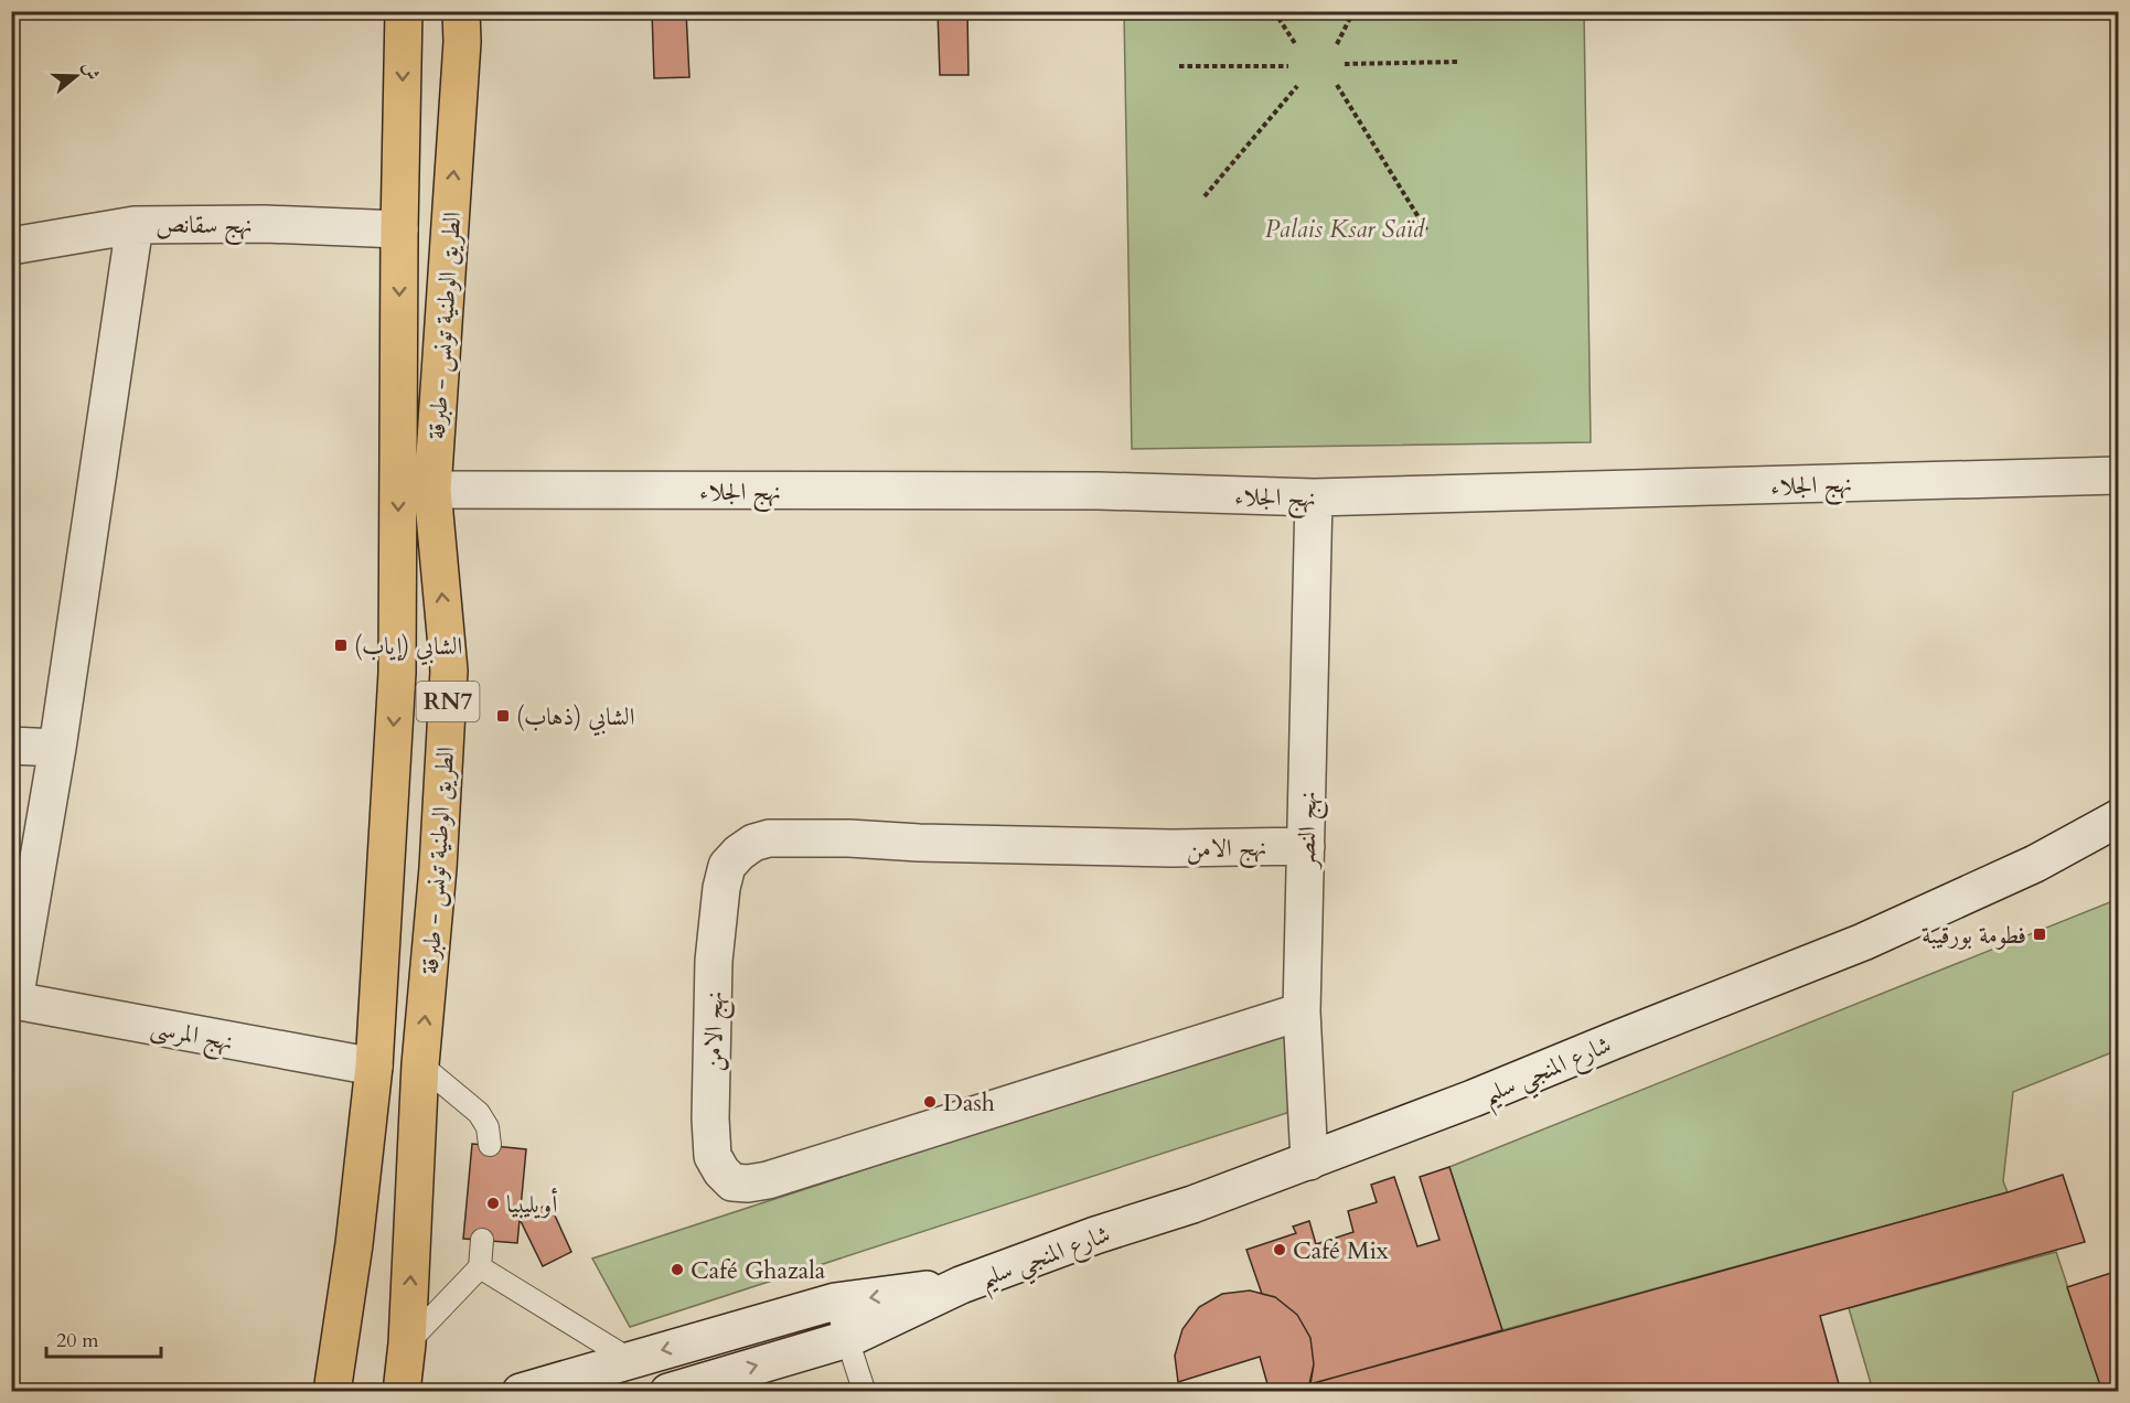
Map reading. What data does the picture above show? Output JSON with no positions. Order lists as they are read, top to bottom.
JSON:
{
  "streets": {
    "main road": ["الطريق الوطنية تونس - طبرقة", "RN7"],
    "street": [
      "نهج سقانص",
      "نهج الجلاء",
      "نهج النصر",
      "نهج الامن",
      "نهج المرسى",
      "شارع المنجي سليم"
    ]
  },
  "crossings": [
    ["نهج سقانص", "الطريق الوطنية تونس - طبرقة"],
    ["الطريق الوطنية تونس - طبرقة", "نهج الجلاء"],
    ["الطريق الوطنية تونس - طبرقة", "نهج المرسى"],
    ["نهج الجلاء", "نهج النصر"],
    ["نهج النصر", "نهج الامن"],
    ["نهج النصر", "شارع المنجي سليم"]
  ],
  "parks": ["Palais Ksar Saïd"],
  "places": {
    "transit": ["الشابي (إياب)", "الشابي (ذهاب)", "فطومة بورقيبة"],
    "other": [
      "Dash",
      "أويليبيا",
      "Café Mix",
      "Café Ghazala"
    ]
  },
  "scale_bar": "20 m",
  "north": "right"
}
